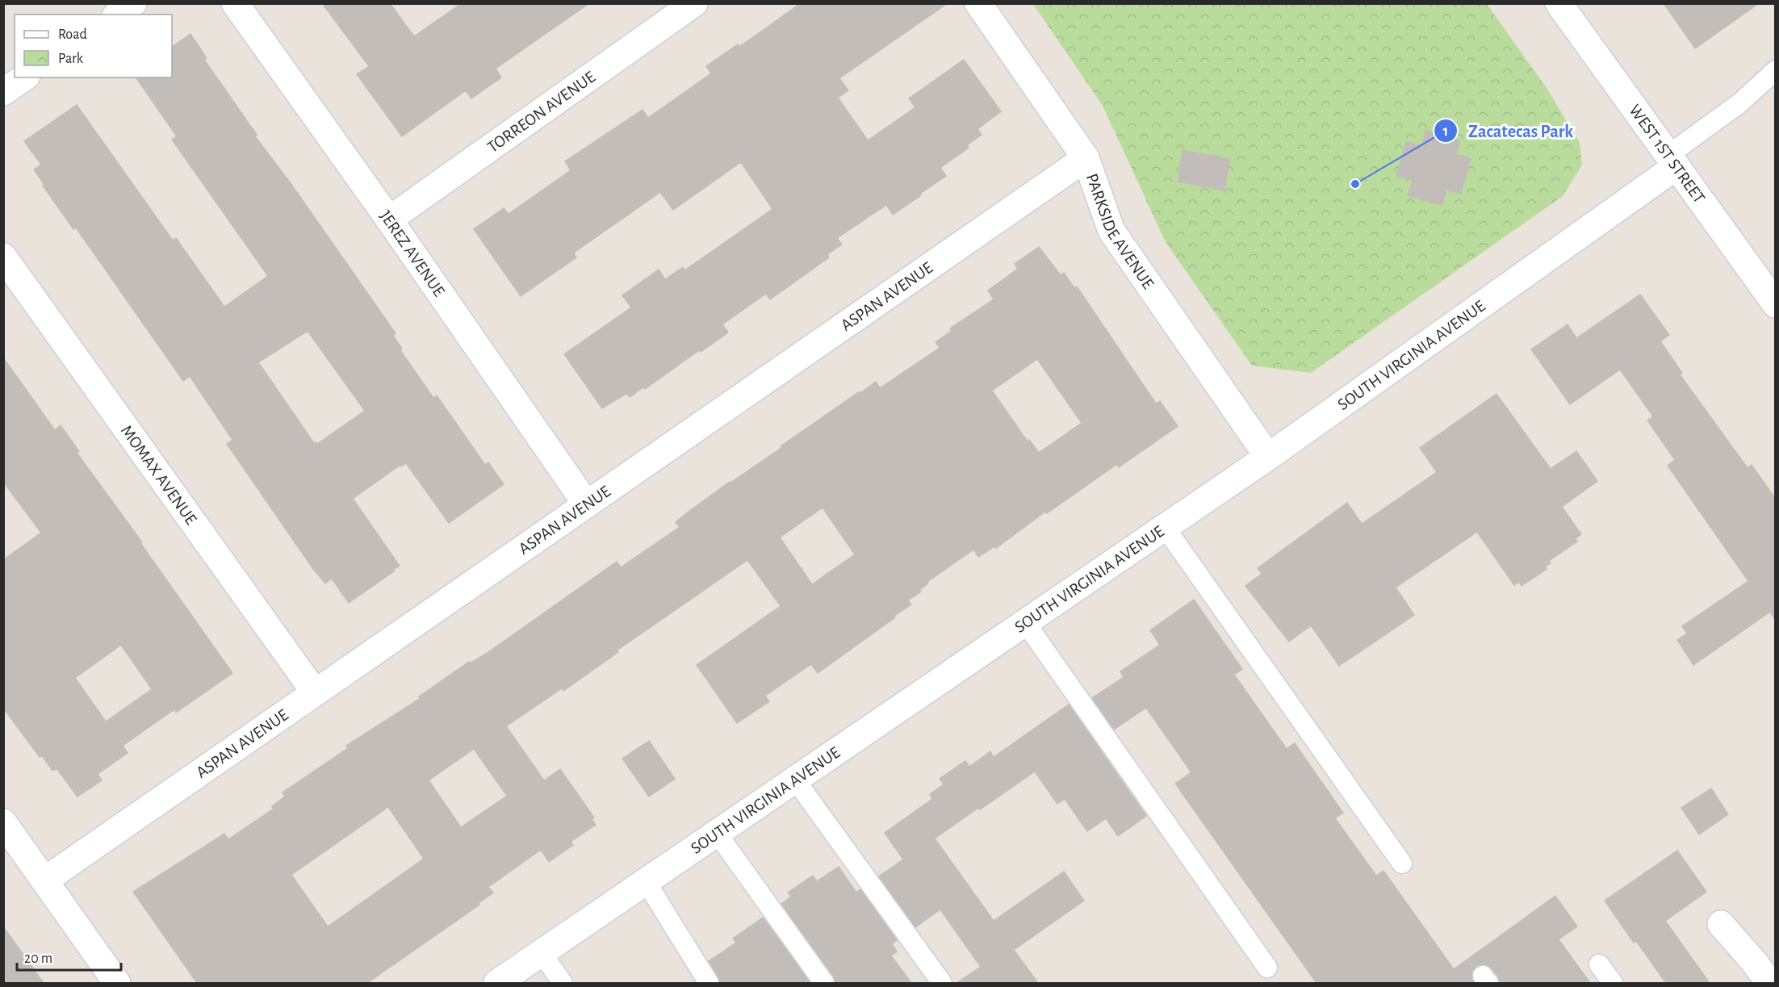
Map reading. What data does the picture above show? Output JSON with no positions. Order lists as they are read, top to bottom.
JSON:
{
  "streets": {
    "street": [
      "TORREON AVENUE",
      "WEST 1ST STREET",
      "PARKSIDE AVENUE",
      "JEREZ AVENUE",
      "ASPAN AVENUE",
      "SOUTH VIRGINIA AVENUE",
      "MOMAX AVENUE"
    ]
  },
  "crossings": [
    ["TORREON AVENUE", "JEREZ AVENUE"],
    ["WEST 1ST STREET", "SOUTH VIRGINIA AVENUE"],
    ["PARKSIDE AVENUE", "ASPAN AVENUE"],
    ["PARKSIDE AVENUE", "SOUTH VIRGINIA AVENUE"],
    ["JEREZ AVENUE", "ASPAN AVENUE"],
    ["ASPAN AVENUE", "MOMAX AVENUE"]
  ],
  "places": ["Zacatecas Park"],
  "legend": ["Road", "Park"],
  "scale_bar": "20 m"
}
